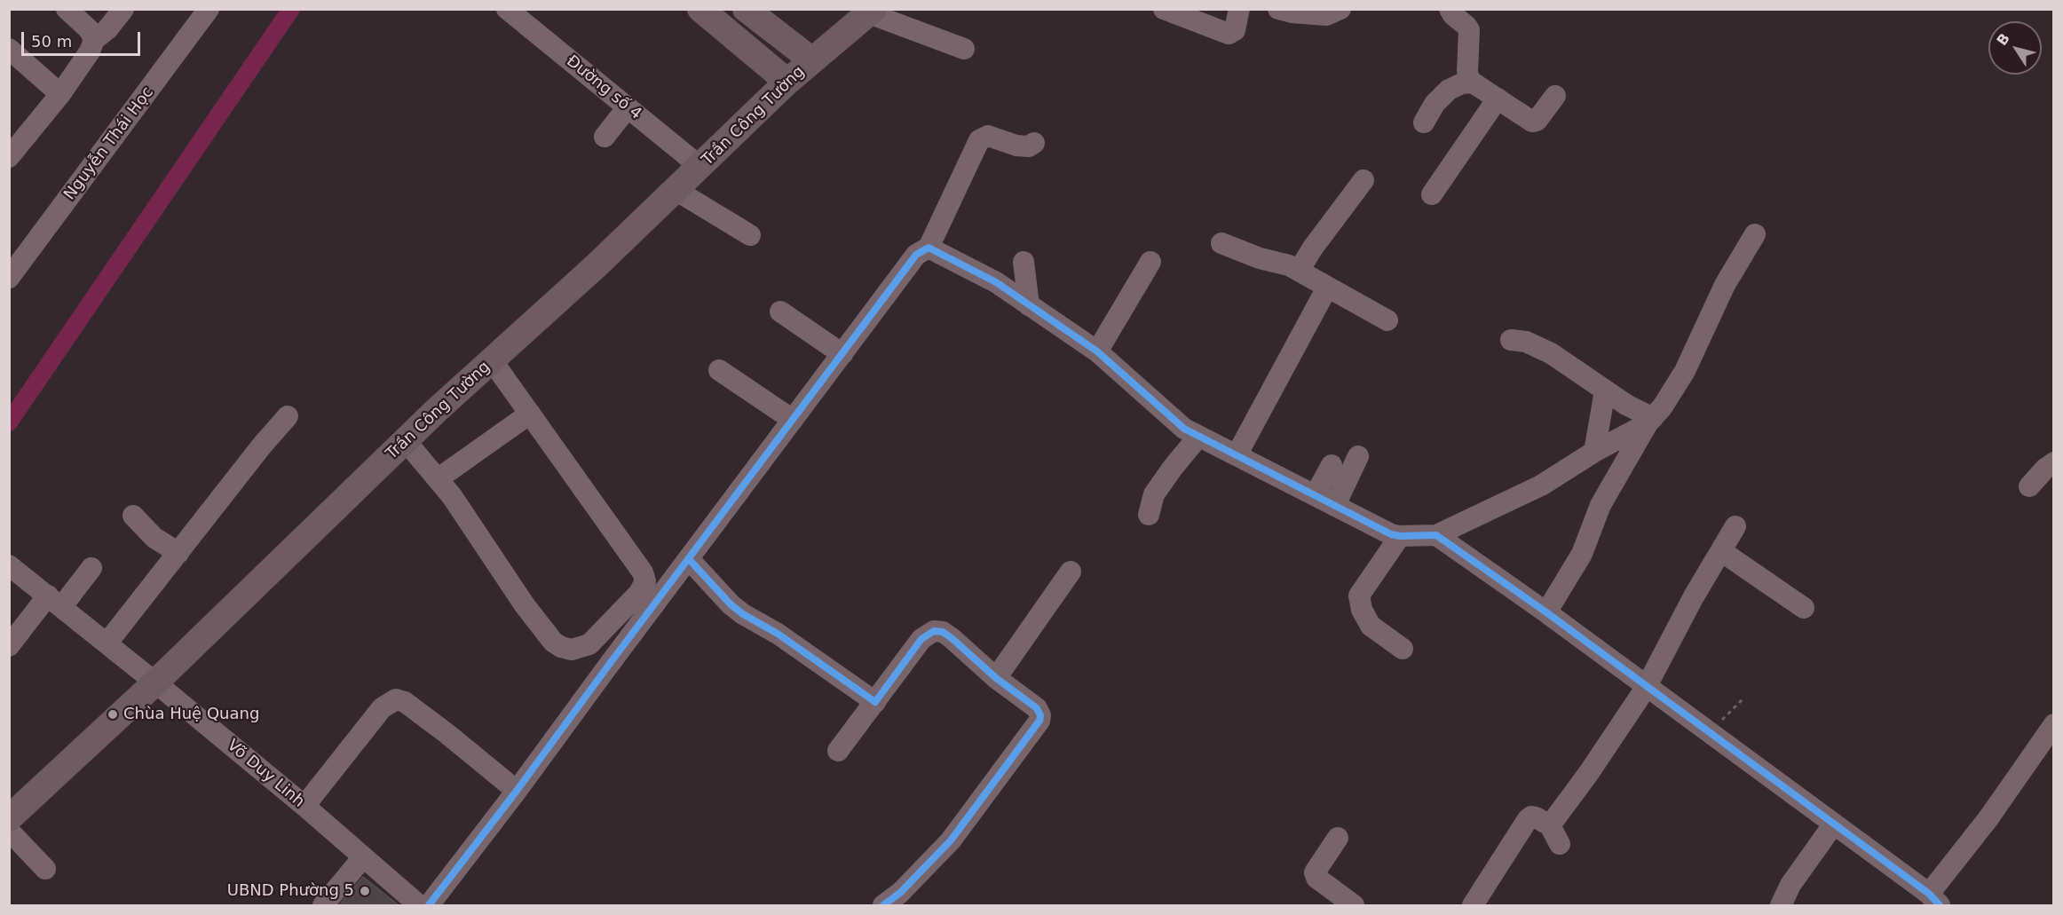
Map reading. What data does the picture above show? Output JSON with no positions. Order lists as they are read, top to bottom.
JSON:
{
  "streets": {
    "main road": ["Trần Công Tường"],
    "street": ["Đường số 4", "Nguyễn Thái Học", "Võ Duy Linh"]
  },
  "crossings": [
    ["Đường số 4", "Trần Công Tường"],
    ["Trần Công Tường", "Võ Duy Linh"]
  ],
  "places": ["Chùa Huệ Quang", "UBND Phường 5"],
  "scale_bar": "50 m",
  "north": "top left"
}
